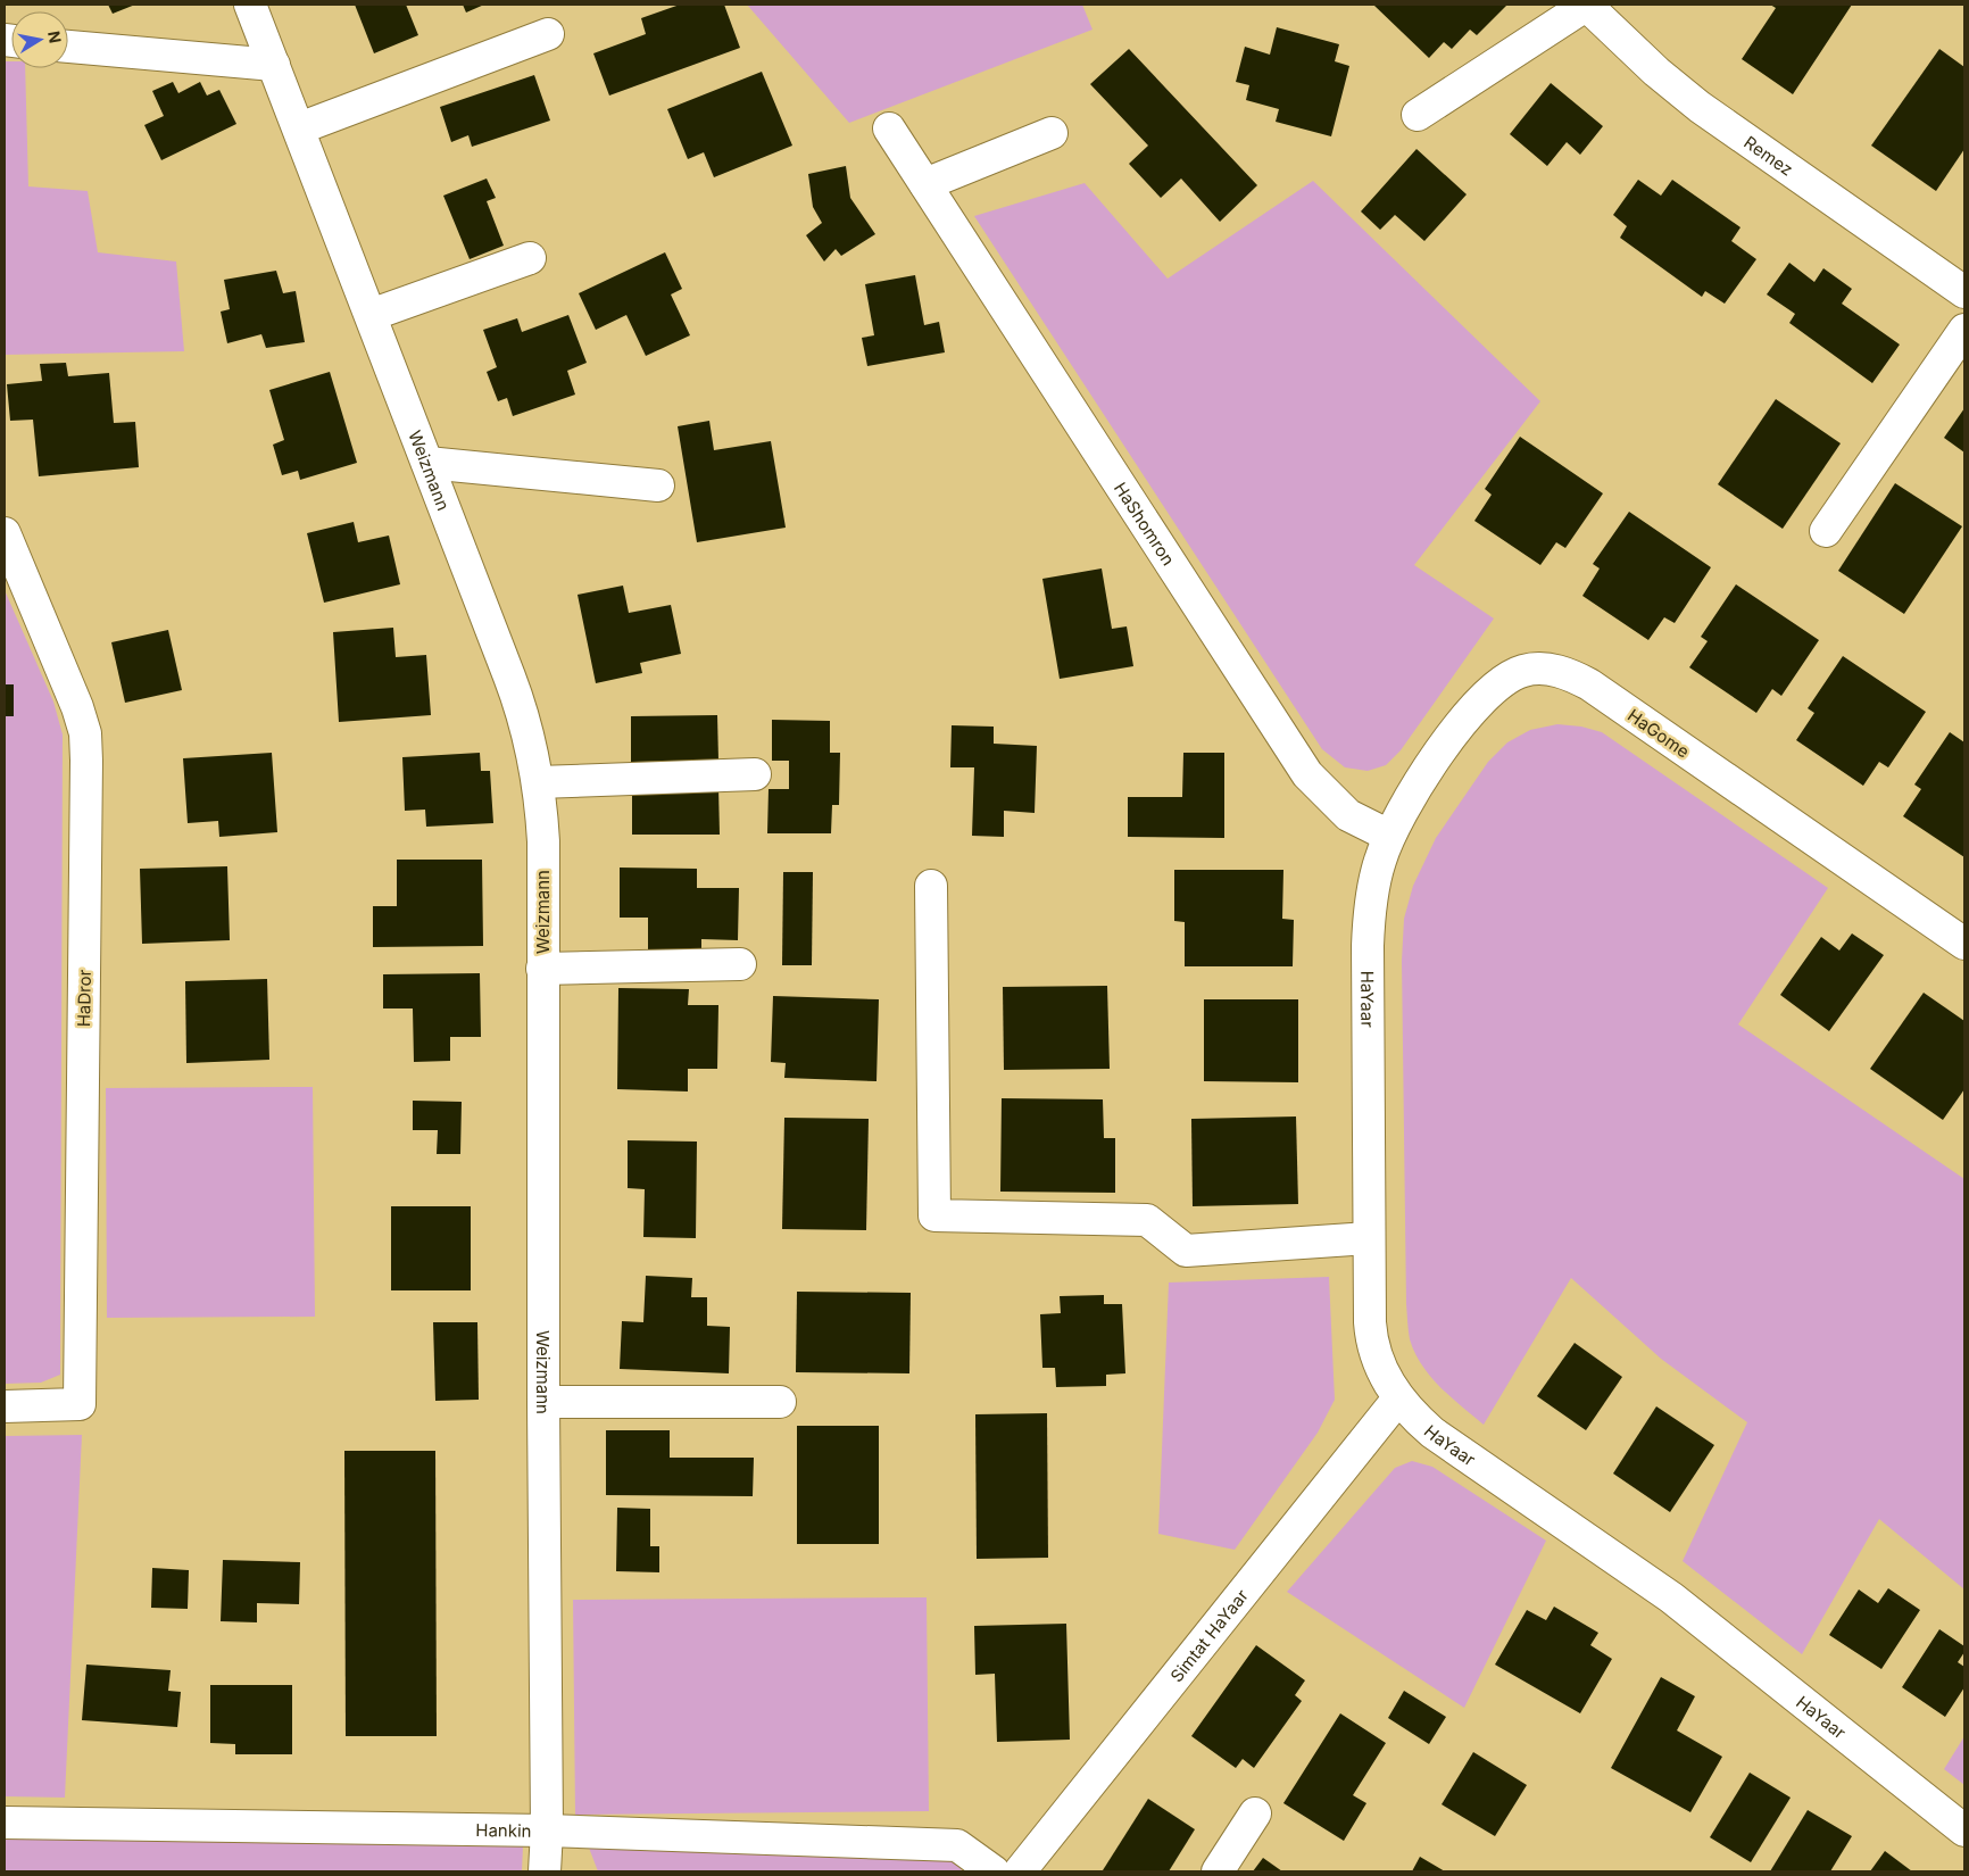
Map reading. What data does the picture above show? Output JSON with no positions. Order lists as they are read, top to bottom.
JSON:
{
  "streets": {
    "street": [
      "Remez",
      "Weizmann",
      "HaShomron",
      "HaGome",
      "HaDror",
      "HaYaar",
      "Simtat HaYaar",
      "Hankin"
    ]
  },
  "crossings": [
    ["Weizmann", "Hankin"],
    ["HaShomron", "HaGome"],
    ["HaShomron", "HaYaar"],
    ["HaGome", "HaYaar"],
    ["HaYaar", "Simtat HaYaar"]
  ],
  "north": "right"
}
